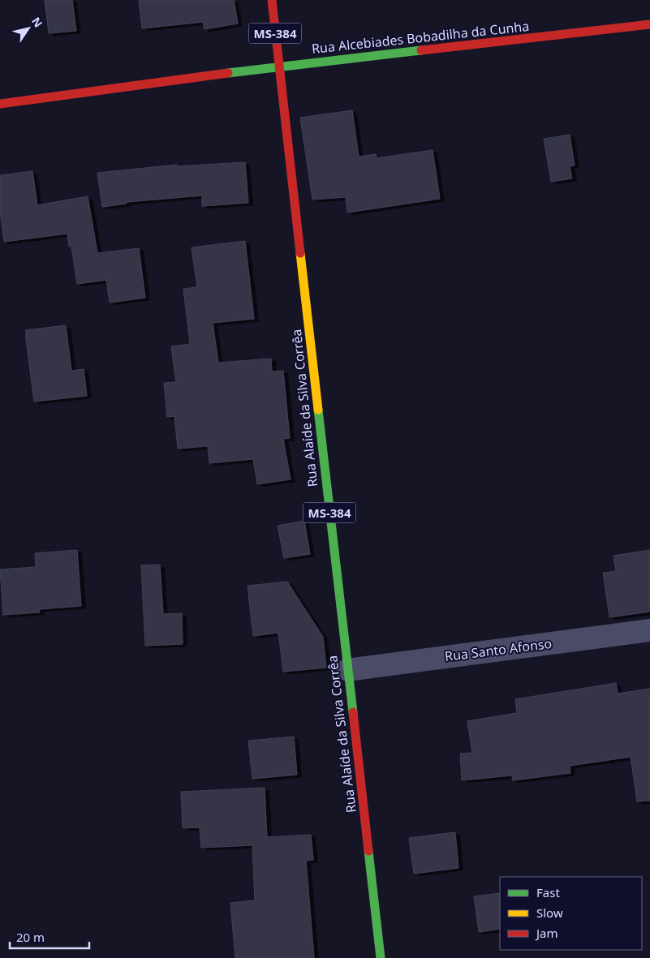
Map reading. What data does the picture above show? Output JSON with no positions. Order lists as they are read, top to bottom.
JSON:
{
  "streets": {
    "main road": ["MS-384", "Rua Alcebiades Bobadilha da Cunha", "Rua Alaíde da Silva Corrêa"],
    "street": ["Rua Santo Afonso"]
  },
  "crossings": [
    ["Rua Alcebiades Bobadilha da Cunha", "Rua Alaíde da Silva Corrêa"],
    ["Rua Alaíde da Silva Corrêa", "Rua Santo Afonso"]
  ],
  "legend": ["Fast", "Slow", "Jam"],
  "scale_bar": "20 m",
  "north": "top right"
}
